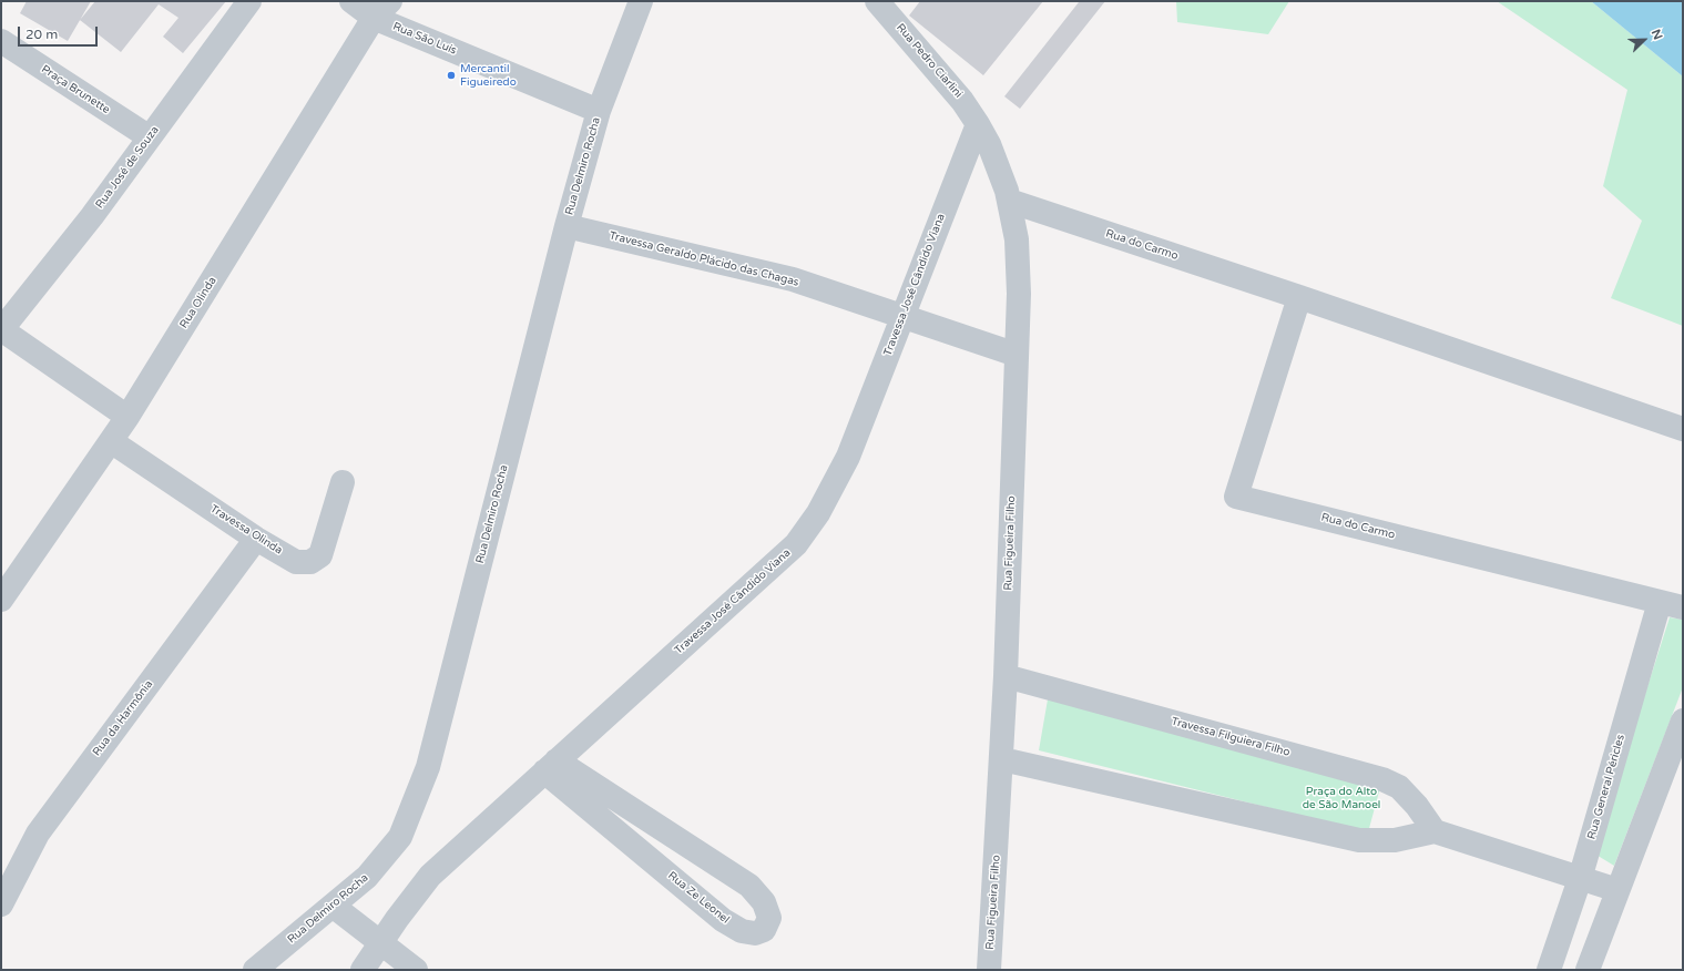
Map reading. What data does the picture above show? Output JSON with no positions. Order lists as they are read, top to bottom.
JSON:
{
  "streets": {
    "street": [
      "Rua São Luís",
      "Rua Pedro Ciarlini",
      "Praça Brunette",
      "Rua Delmiro Rocha",
      "Rua José de Souza",
      "Rua do Carmo",
      "Travessa Geraldo Plácido das Chagas",
      "Travessa José Cândido Viana",
      "Rua Olinda",
      "Travessa Olinda",
      "Rua Figueira Filho",
      "Rua da Harmônia",
      "Travessa Filguiera Filho",
      "Rua General Péricles",
      "Rua Ze Leonel"
    ]
  },
  "crossings": [
    ["Rua São Luís", "Rua Delmiro Rocha"],
    ["Rua São Luís", "Rua Olinda"],
    ["Rua Pedro Ciarlini", "Travessa José Cândido Viana"],
    ["Rua Pedro Ciarlini", "Rua Figueira Filho"],
    ["Praça Brunette", "Rua José de Souza"],
    ["Rua Delmiro Rocha", "Travessa Geraldo Plácido das Chagas"],
    ["Rua do Carmo", "Rua Figueira Filho"],
    ["Rua do Carmo", "Rua General Péricles"],
    ["Travessa Geraldo Plácido das Chagas", "Travessa José Cândido Viana"],
    ["Travessa Geraldo Plácido das Chagas", "Rua Figueira Filho"],
    ["Travessa José Cândido Viana", "Rua Figueira Filho"],
    ["Travessa José Cândido Viana", "Rua Ze Leonel"],
    ["Rua Olinda", "Travessa Olinda"],
    ["Travessa Olinda", "Rua da Harmônia"],
    ["Rua Figueira Filho", "Travessa Filguiera Filho"]
  ],
  "parks": ["Praça do Alto de São Manoel"],
  "places": ["Mercantil Figueiredo"],
  "scale_bar": "20 m",
  "north": "top right"
}
